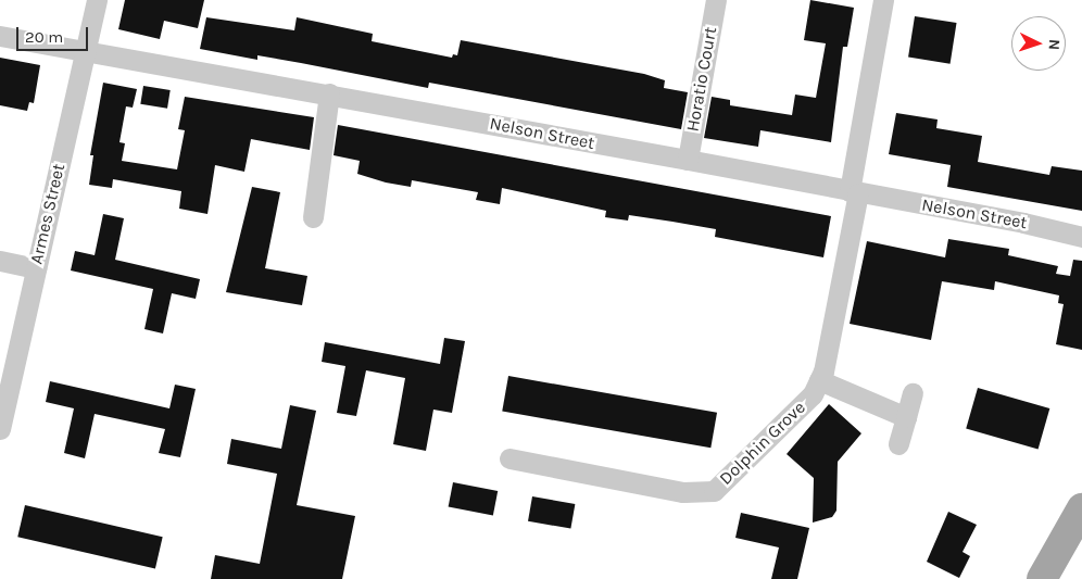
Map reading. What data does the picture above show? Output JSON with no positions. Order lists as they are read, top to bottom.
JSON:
{
  "streets": {
    "street": [
      "Horatio Court",
      "Nelson Street",
      "Armes Street",
      "Dolphin Grove"
    ]
  },
  "crossings": [
    ["Horatio Court", "Nelson Street"],
    ["Nelson Street", "Armes Street"],
    ["Nelson Street", "Dolphin Grove"]
  ],
  "scale_bar": "20 m",
  "north": "right"
}
